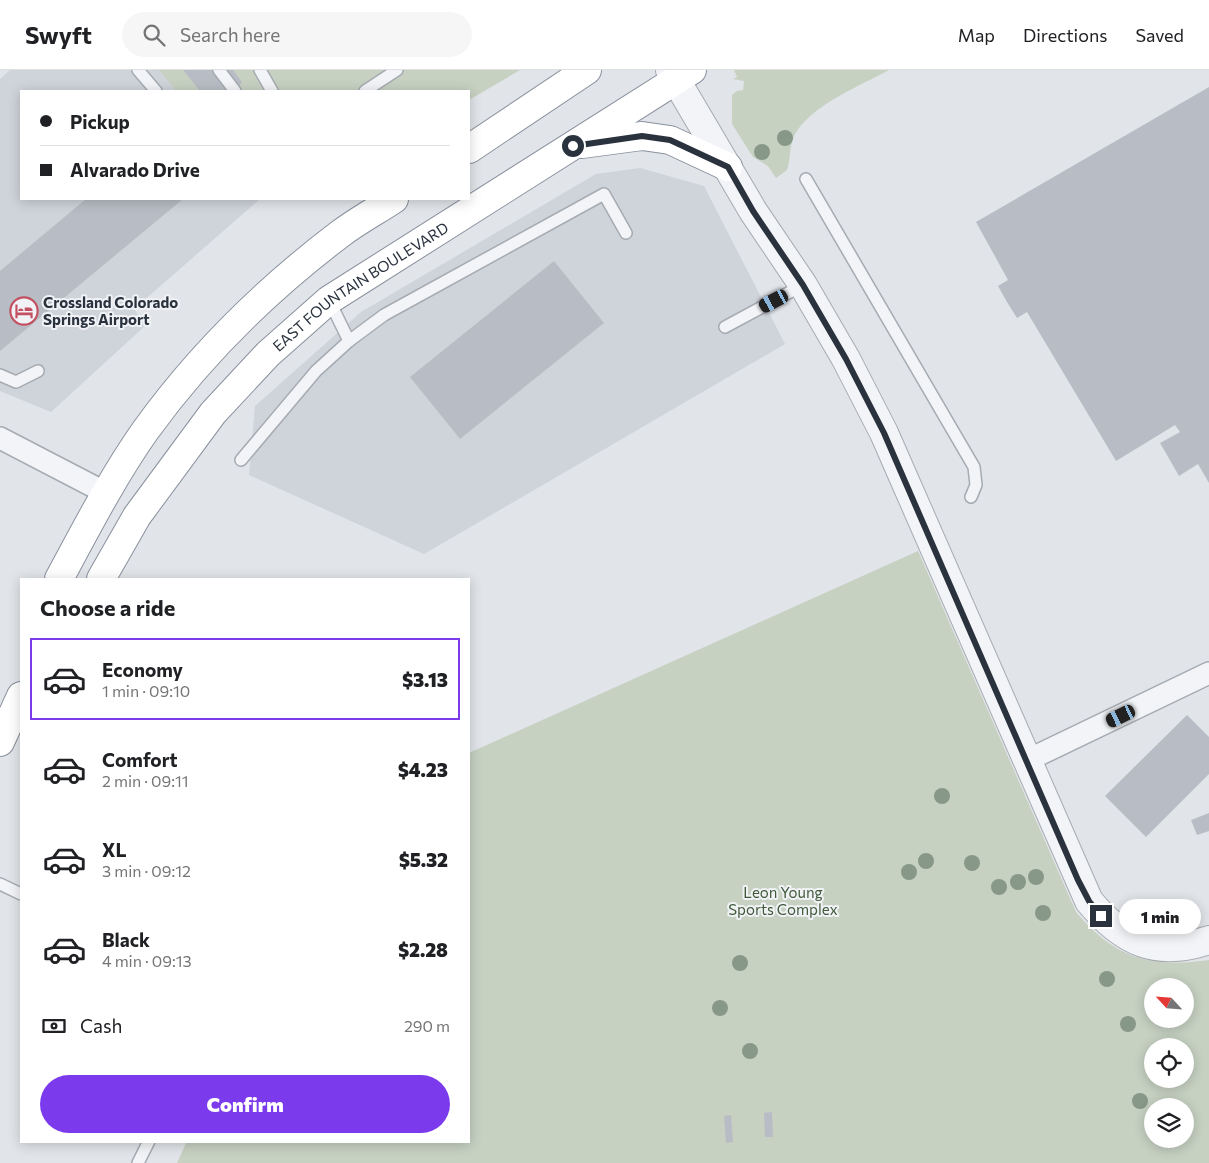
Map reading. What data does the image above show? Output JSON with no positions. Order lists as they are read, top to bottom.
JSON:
{
  "streets": {
    "highway": ["EAST FOUNTAIN BOULEVARD"]
  },
  "parks": ["Leon Young Sports Complex"],
  "places": {
    "hotel": ["Crossland Colorado Springs Airport"]
  },
  "north": "top left",
  "page": {
    "header": "Swyft",
    "search": "Search here",
    "nav": ["Map", "Directions", "Saved"],
    "banner": ["Pickup", "Alvarado Drive"],
    "heading": "Choose a ride",
    "list": [
      {
        "name": "Economy",
        "note": "1 min · 09:10",
        "value": "$3.13"
      },
      {
        "name": "Comfort",
        "note": "2 min · 09:11",
        "value": "$4.23"
      },
      {
        "name": "XL",
        "note": "3 min · 09:12",
        "value": "$5.32"
      },
      {
        "name": "Black",
        "note": "4 min · 09:13",
        "value": "$2.28"
      }
    ],
    "bubble": "1 min",
    "pay": ["Cash", "290 m"],
    "buttons": "Confirm"
  }
}
